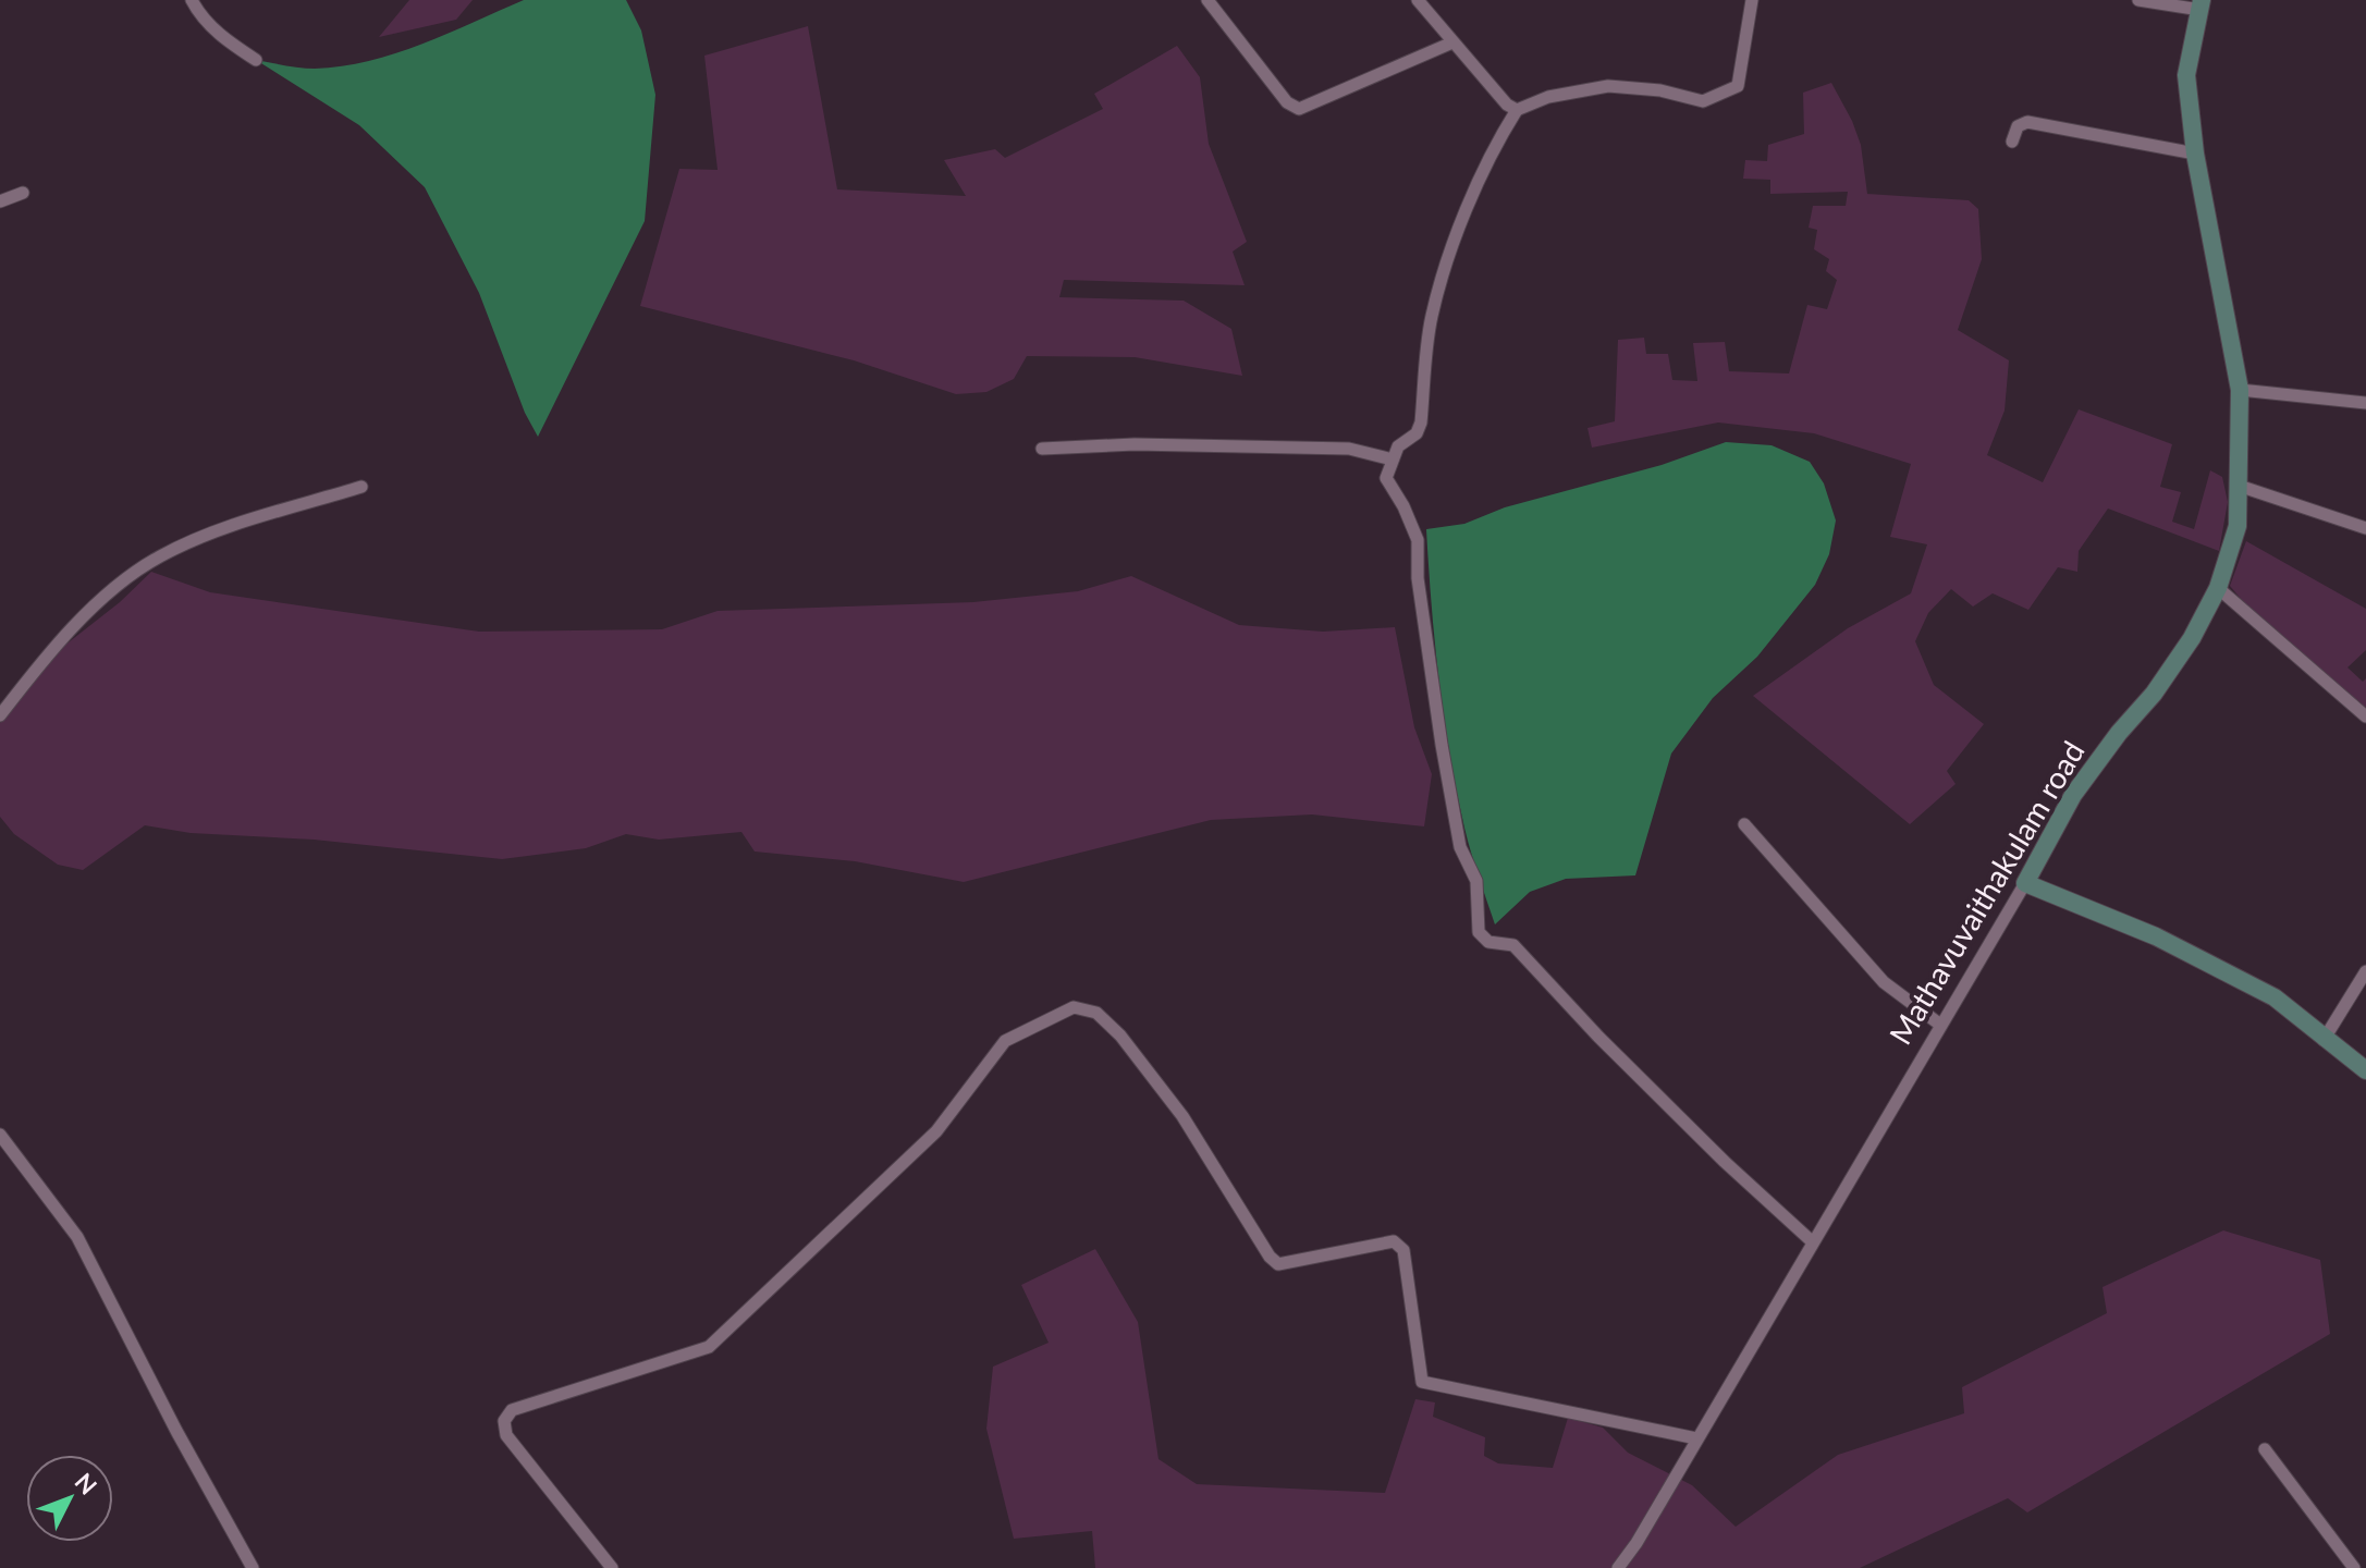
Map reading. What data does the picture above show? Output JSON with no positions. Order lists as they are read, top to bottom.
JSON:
{
  "streets": {
    "street": ["Mathavuvaithakulam road"]
  },
  "north": "top right"
}
